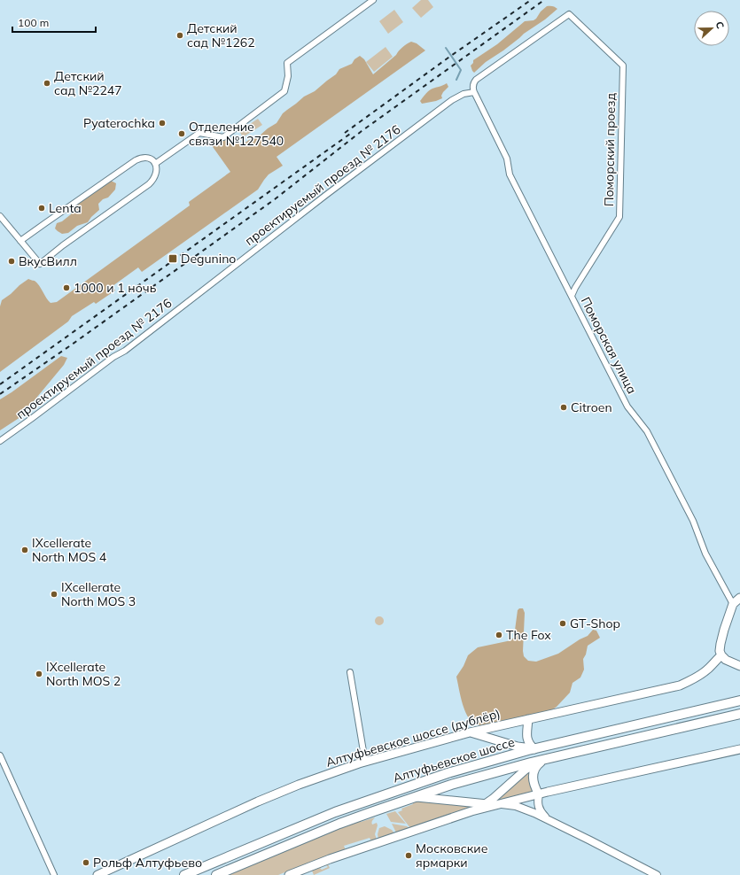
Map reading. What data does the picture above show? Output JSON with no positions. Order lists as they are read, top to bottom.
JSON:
{
  "streets": {
    "main road": ["Алтуфьевское шоссе (дублёр)", "Алтуфьевское шоссе"],
    "street": ["Поморский проезд", "проектируемый проезд № 2176", "Поморская улица"]
  },
  "crossings": [
    ["Поморский проезд", "проектируемый проезд № 2176"],
    ["Поморский проезд", "Поморская улица"],
    ["проектируемый проезд № 2176", "Поморская улица"]
  ],
  "places": {
    "other": [
      "Детский сад №1262",
      "Детский сад №2247",
      "Pyaterochka",
      "Отделение связи №127540",
      "Lenta",
      "ВкусВилл",
      "1000 и 1 ночь",
      "Citroen",
      "IXcellerate North MOS 4",
      "IXcellerate North MOS 3",
      "GT-Shop",
      "The Fox",
      "IXcellerate North MOS 2",
      "Московские ярмарки",
      "Рольф Алтуфьево"
    ],
    "transit": ["Degunino"]
  },
  "scale_bar": "100 m",
  "north": "right"
}
